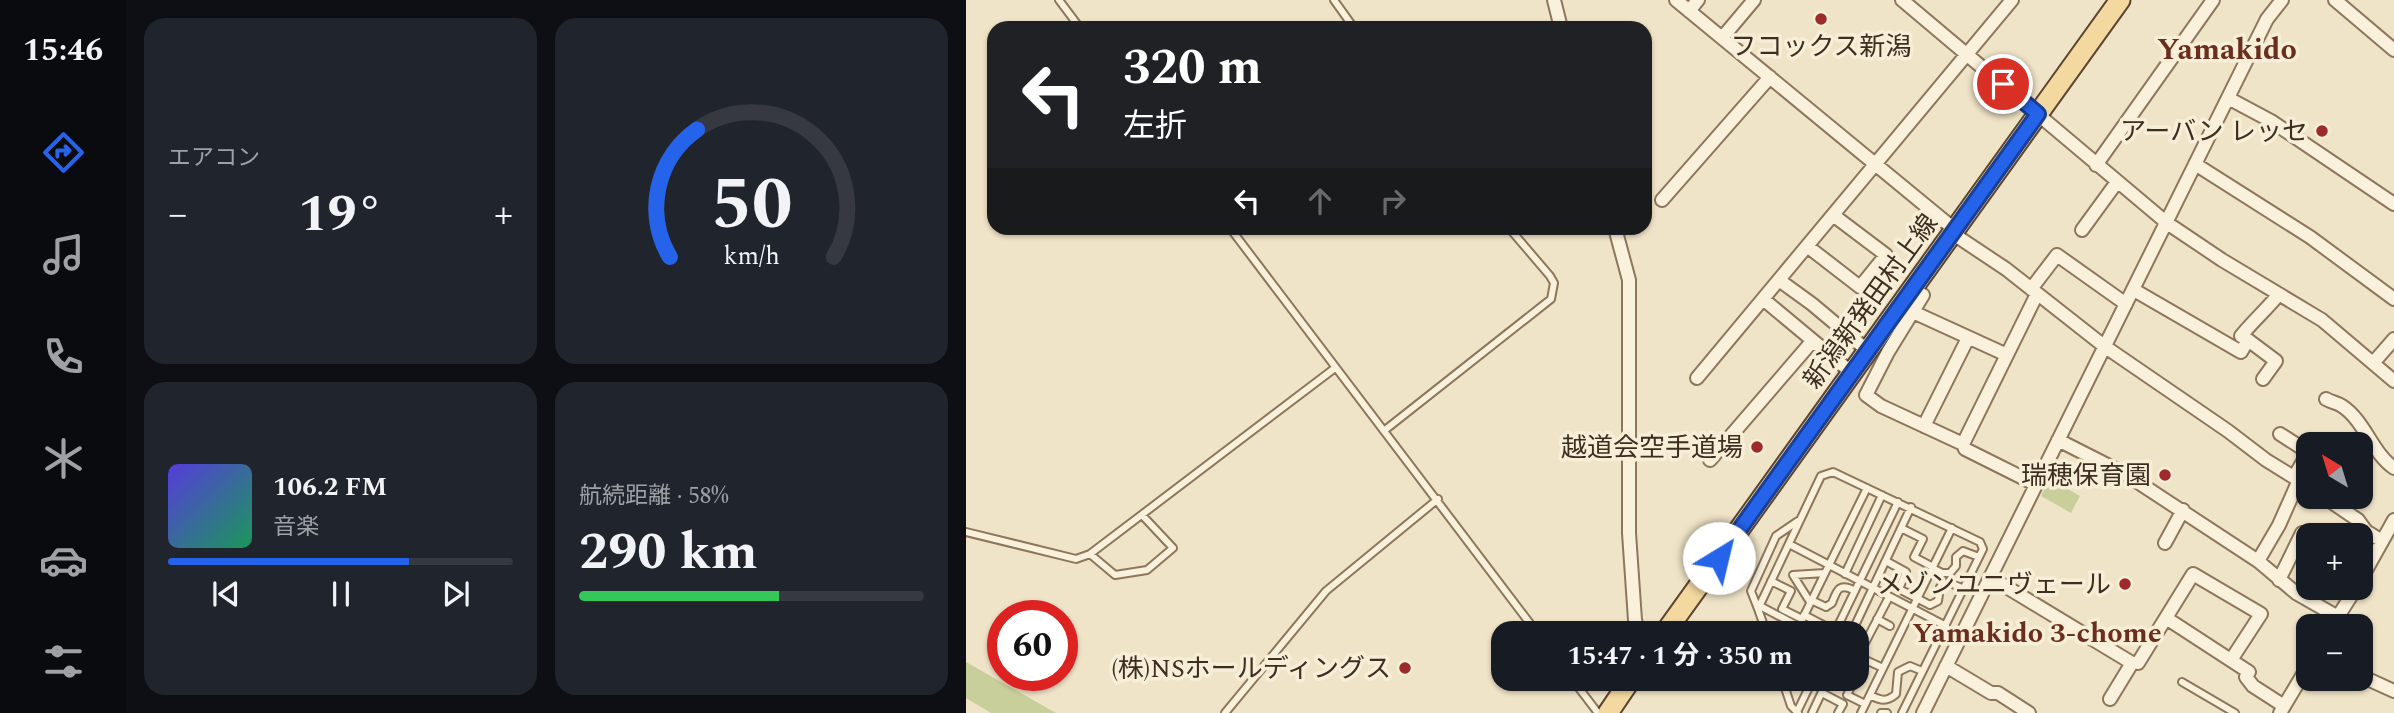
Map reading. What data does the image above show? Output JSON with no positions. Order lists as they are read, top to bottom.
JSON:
{
  "streets": {
    "main road": ["新潟新発田村上線"]
  },
  "districts": ["Yamakido", "Yamakido 3-chome"],
  "places": [
    "フコックス新潟",
    "アーバン レッセ",
    "越道会空手道場",
    "瑞穂保育園",
    "メゾンユニヴェール",
    "(株)NSホールディングス"
  ],
  "north": "top left",
  "page": {
    "tabs": "15:46",
    "tile": [
      "エアコン",
      ["航続距離 · 58%", "290 km"]
    ],
    "turn": ["320 m", "左折"],
    "heat": ["−", "19°", "+"],
    "map_buttons": ["+", "−"],
    "song": ["106.2 FM", "音楽"],
    "limit": "60",
    "trip": "15:47 · 1 分 · 350 m",
    "gauge": ["50", "km/h"]
  }
}
